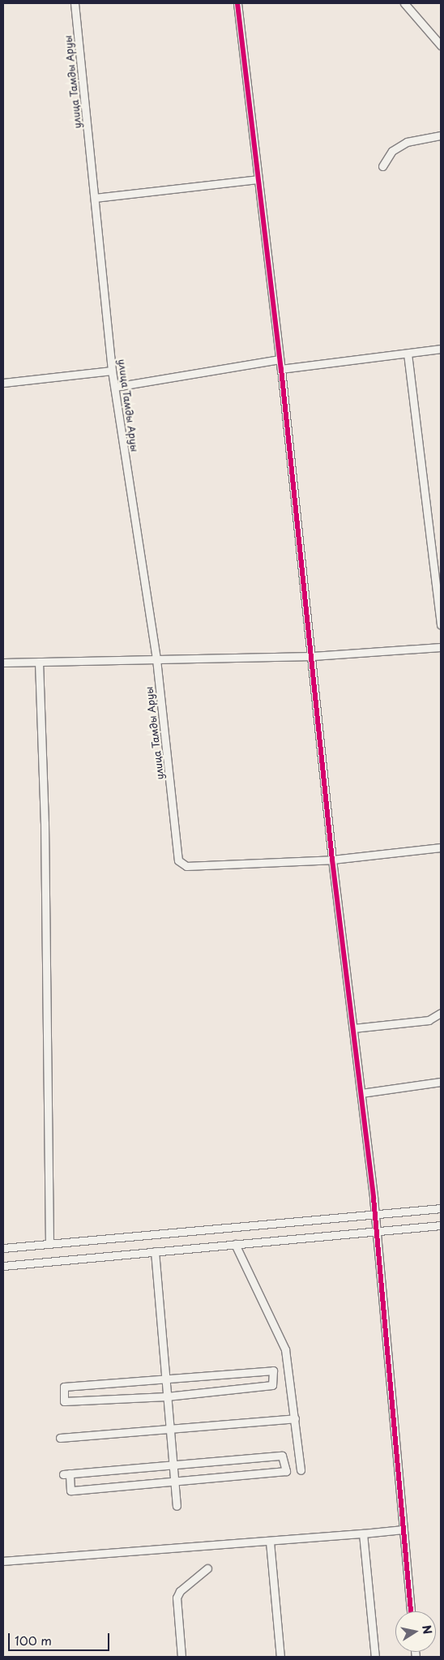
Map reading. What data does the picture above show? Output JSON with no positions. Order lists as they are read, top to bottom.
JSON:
{
  "streets": {
    "street": ["улица Тамды Аруы"]
  },
  "scale_bar": "100 m",
  "north": "right"
}
